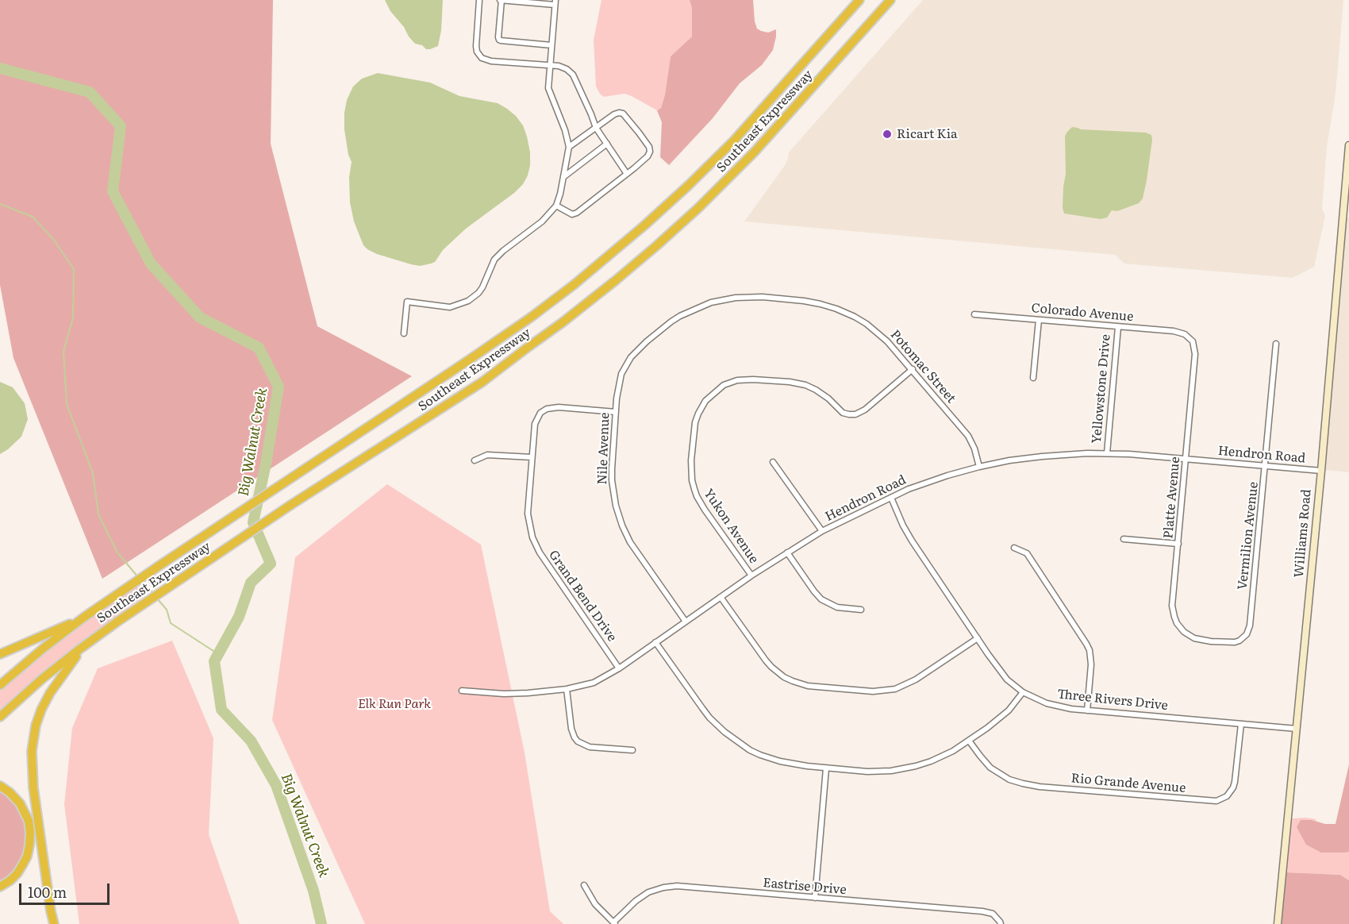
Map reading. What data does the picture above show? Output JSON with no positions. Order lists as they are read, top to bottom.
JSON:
{
  "streets": {
    "highway": ["Southeast Expressway"],
    "main road": ["Williams Road"],
    "street": [
      "Colorado Avenue",
      "Potomac Street",
      "Yellowstone Drive",
      "Nile Avenue",
      "Hendron Road",
      "Platte Avenue",
      "Yukon Avenue",
      "Vermilion Avenue",
      "Grand Bend Drive",
      "Three Rivers Drive",
      "Rio Grande Avenue",
      "Eastrise Drive"
    ]
  },
  "crossings": [
    ["Colorado Avenue", "Yellowstone Drive"],
    ["Colorado Avenue", "Platte Avenue"],
    ["Potomac Street", "Nile Avenue"],
    ["Potomac Street", "Hendron Road"],
    ["Potomac Street", "Yukon Avenue"],
    ["Yellowstone Drive", "Hendron Road"],
    ["Nile Avenue", "Hendron Road"],
    ["Nile Avenue", "Grand Bend Drive"],
    ["Hendron Road", "Platte Avenue"],
    ["Hendron Road", "Yukon Avenue"],
    ["Hendron Road", "Williams Road"],
    ["Hendron Road", "Vermilion Avenue"],
    ["Hendron Road", "Grand Bend Drive"],
    ["Hendron Road", "Three Rivers Drive"],
    ["Platte Avenue", "Vermilion Avenue"],
    ["Williams Road", "Three Rivers Drive"],
    ["Three Rivers Drive", "Rio Grande Avenue"]
  ],
  "water": ["Big Walnut Creek"],
  "parks": ["Elk Run Park"],
  "places": ["Ricart Kia"],
  "scale_bar": "100 m"
}
